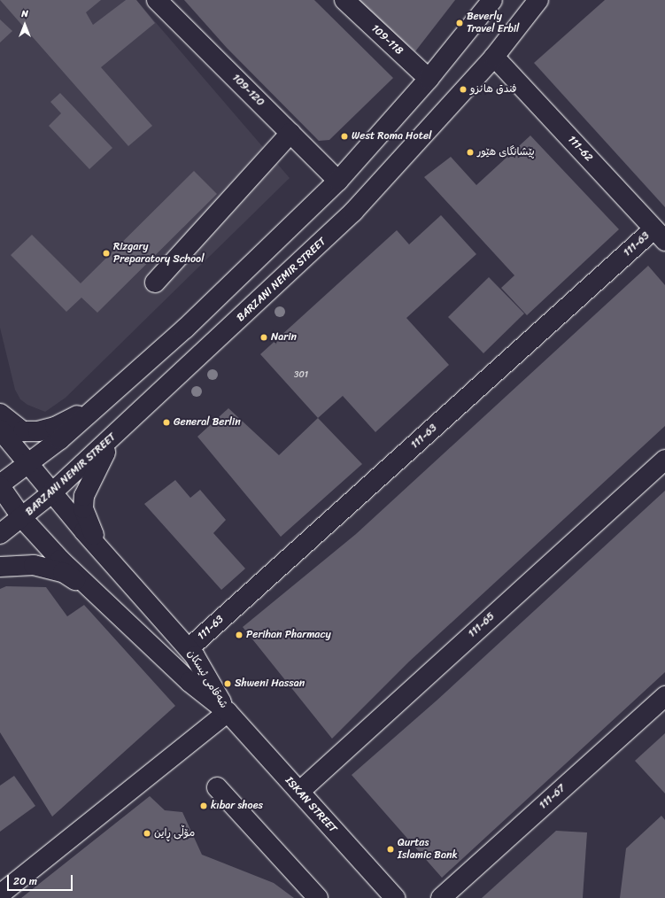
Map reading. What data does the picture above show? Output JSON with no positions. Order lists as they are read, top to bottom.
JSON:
{
  "streets": {
    "main road": [
      "109-118",
      "109-120",
      "111-62",
      "111-63",
      "BARZANI NEMIR STREET",
      "111-65",
      "شەقامی ئیسکان",
      "111-67",
      "ISKAN STREET"
    ]
  },
  "crossings": [
    ["111-62", "111-63"],
    ["111-62", "BARZANI NEMIR STREET"],
    ["BARZANI NEMIR STREET", "شەقامی ئیسکان"],
    ["111-65", "ISKAN STREET"],
    ["شەقامی ئیسکان", "ISKAN STREET"]
  ],
  "places": [
    "Beverly Travel Erbil",
    "فندق هانزو",
    "West Roma Hotel",
    "پێشانگای هێور",
    "Rizgary Preparatory School",
    "Narin",
    "General Berlin",
    "Perihan Pharmacy",
    "Shweni Hassan",
    "kıbar shoes",
    "مۆڵی ڕاین",
    "Qurtas Islamic Bank"
  ],
  "house_numbers": ["301"],
  "scale_bar": "20 m",
  "north": "top"
}
